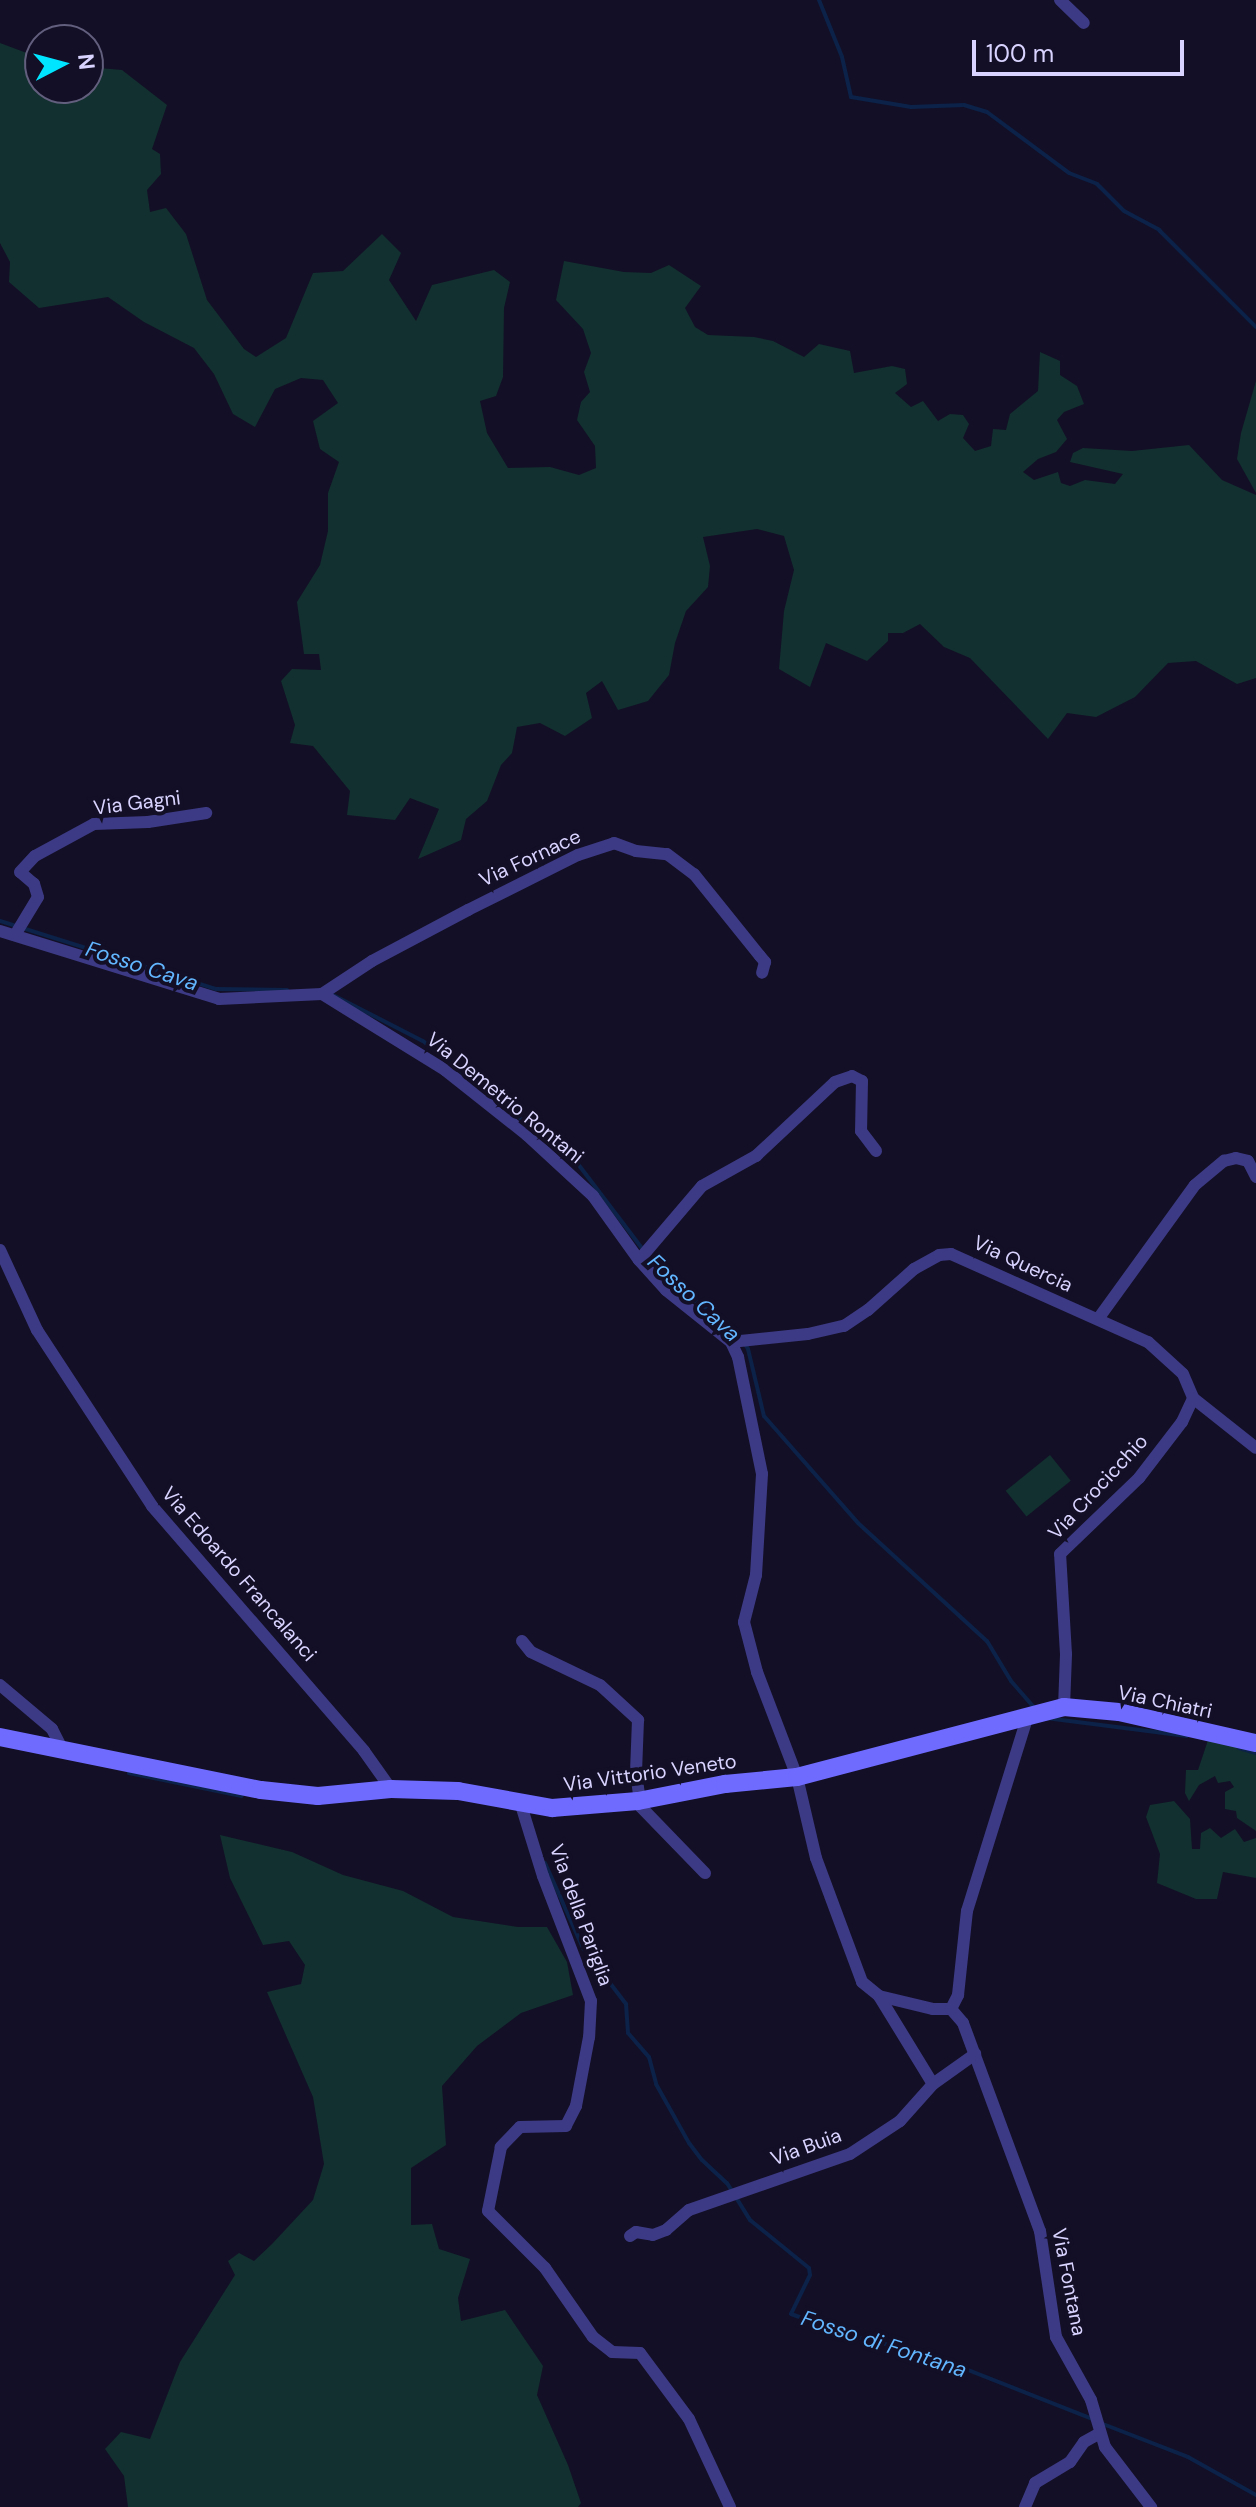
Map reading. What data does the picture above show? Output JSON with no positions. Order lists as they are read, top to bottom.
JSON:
{
  "streets": {
    "street": [
      "Via Gagni",
      "Via Fornace",
      "Via Demetrio Rontani",
      "Via Quercia",
      "Via Crocicchio",
      "Via Edoardo Francalanci",
      "Via Chiatri",
      "Via Vittorio Veneto",
      "Via della Pariglia",
      "Via Buia",
      "Via Fontana"
    ]
  },
  "crossings": [
    ["Via Fornace", "Via Demetrio Rontani"],
    ["Via Demetrio Rontani", "Via Quercia"],
    ["Via Quercia", "Via Crocicchio"],
    ["Via Crocicchio", "Via Chiatri"],
    ["Via Crocicchio", "Via Vittorio Veneto"],
    ["Via Crocicchio", "Via Fontana"],
    ["Via Edoardo Francalanci", "Via Vittorio Veneto"],
    ["Via Chiatri", "Via Vittorio Veneto"],
    ["Via Vittorio Veneto", "Via della Pariglia"],
    ["Via Buia", "Via Fontana"]
  ],
  "water": ["Fosso Cava", "Fosso di Fontana"],
  "scale_bar": "100 m",
  "north": "right"
}
